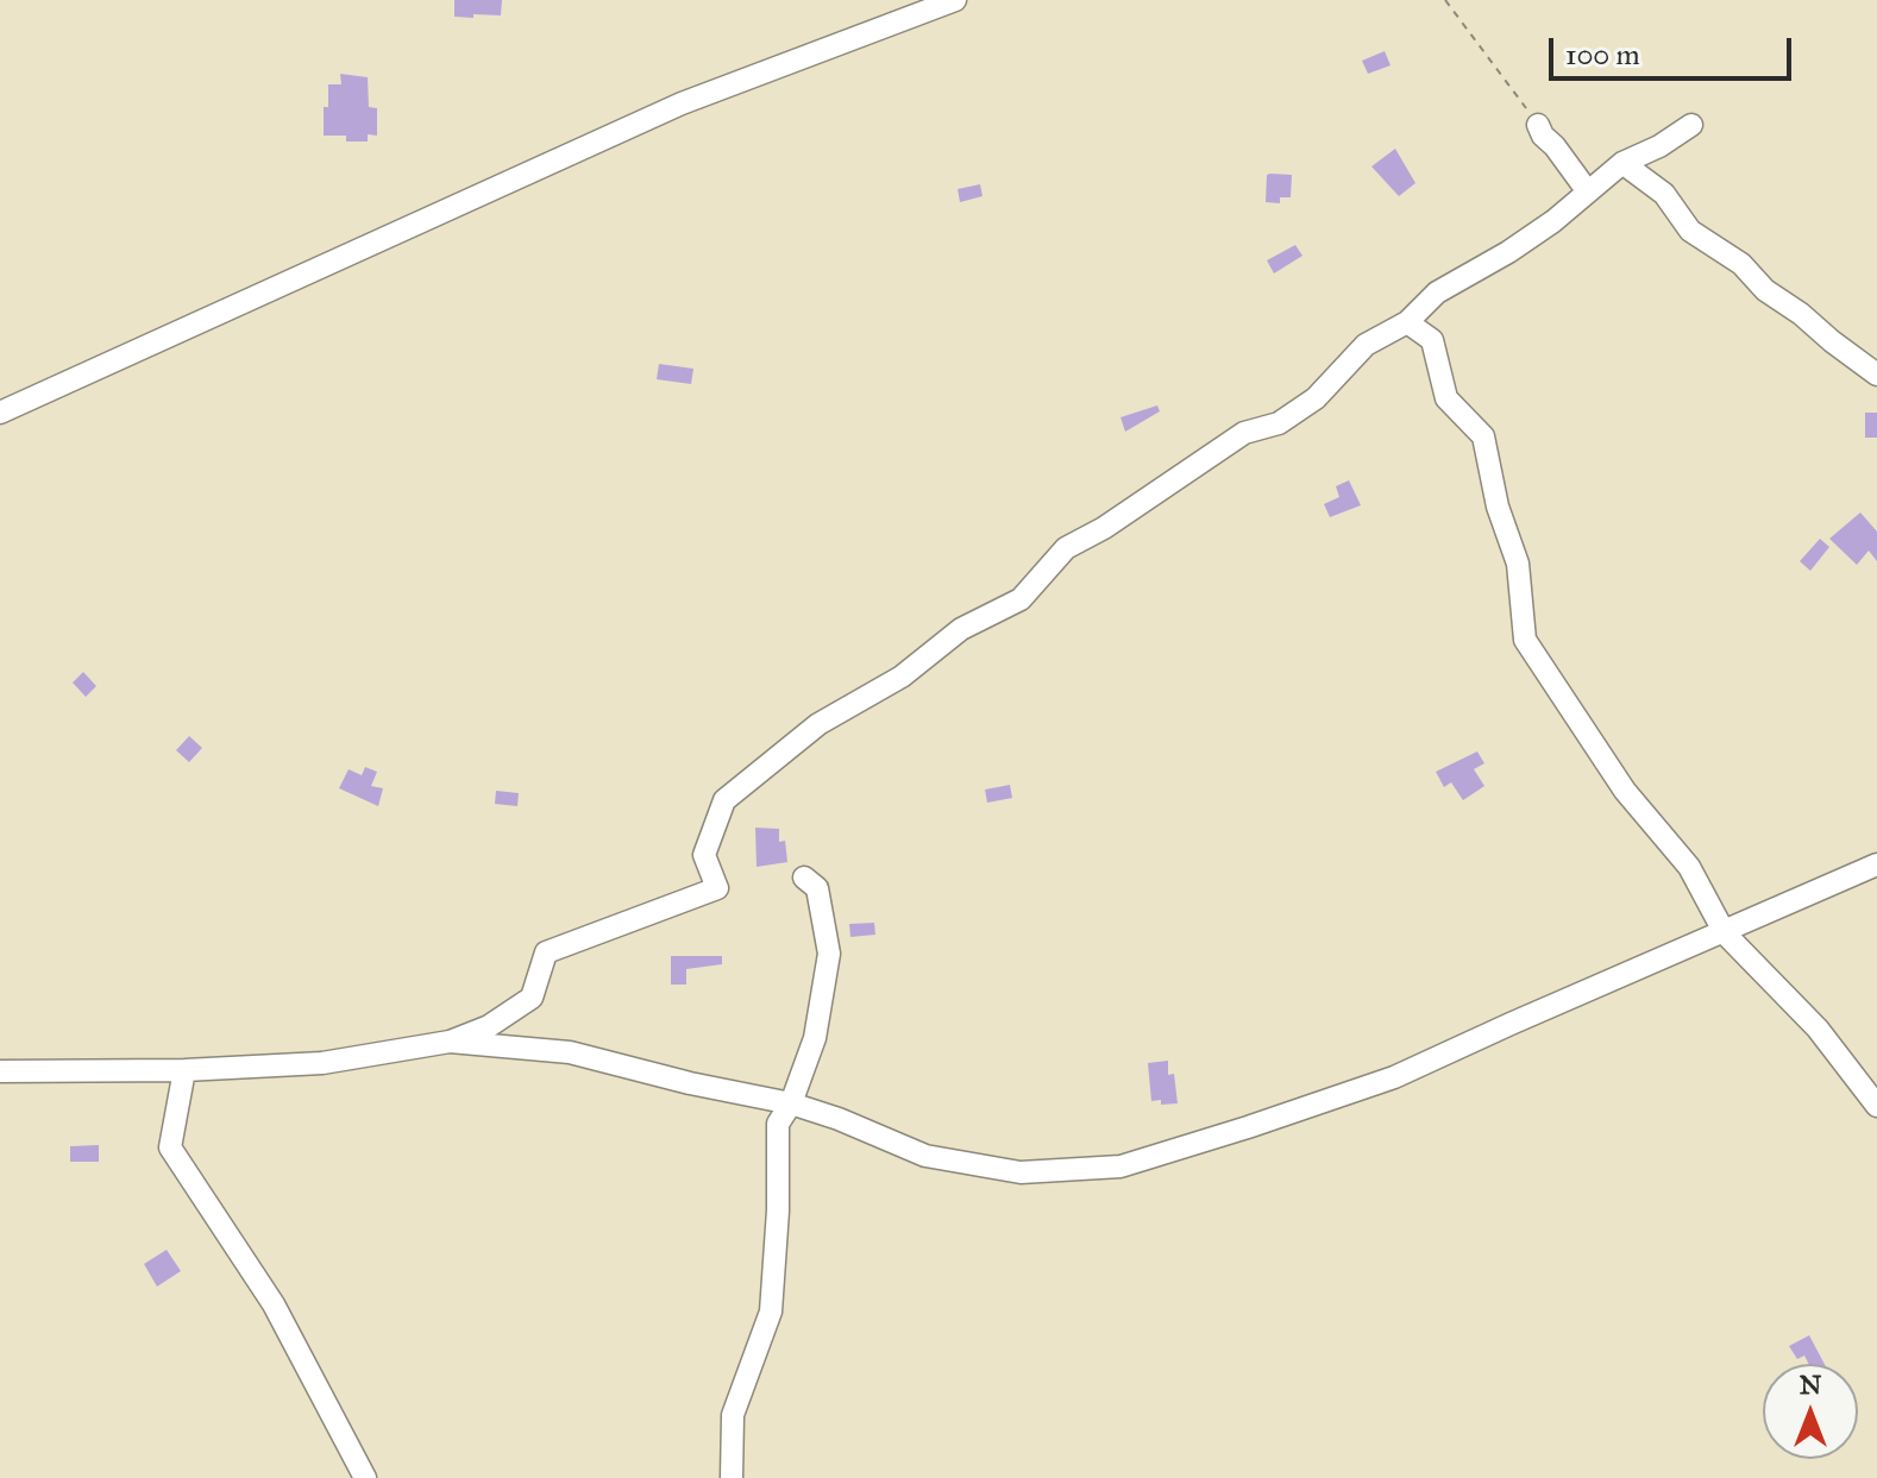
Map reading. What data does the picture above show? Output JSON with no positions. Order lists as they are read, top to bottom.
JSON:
{
  "scale_bar": "100 m",
  "north": "top"
}
